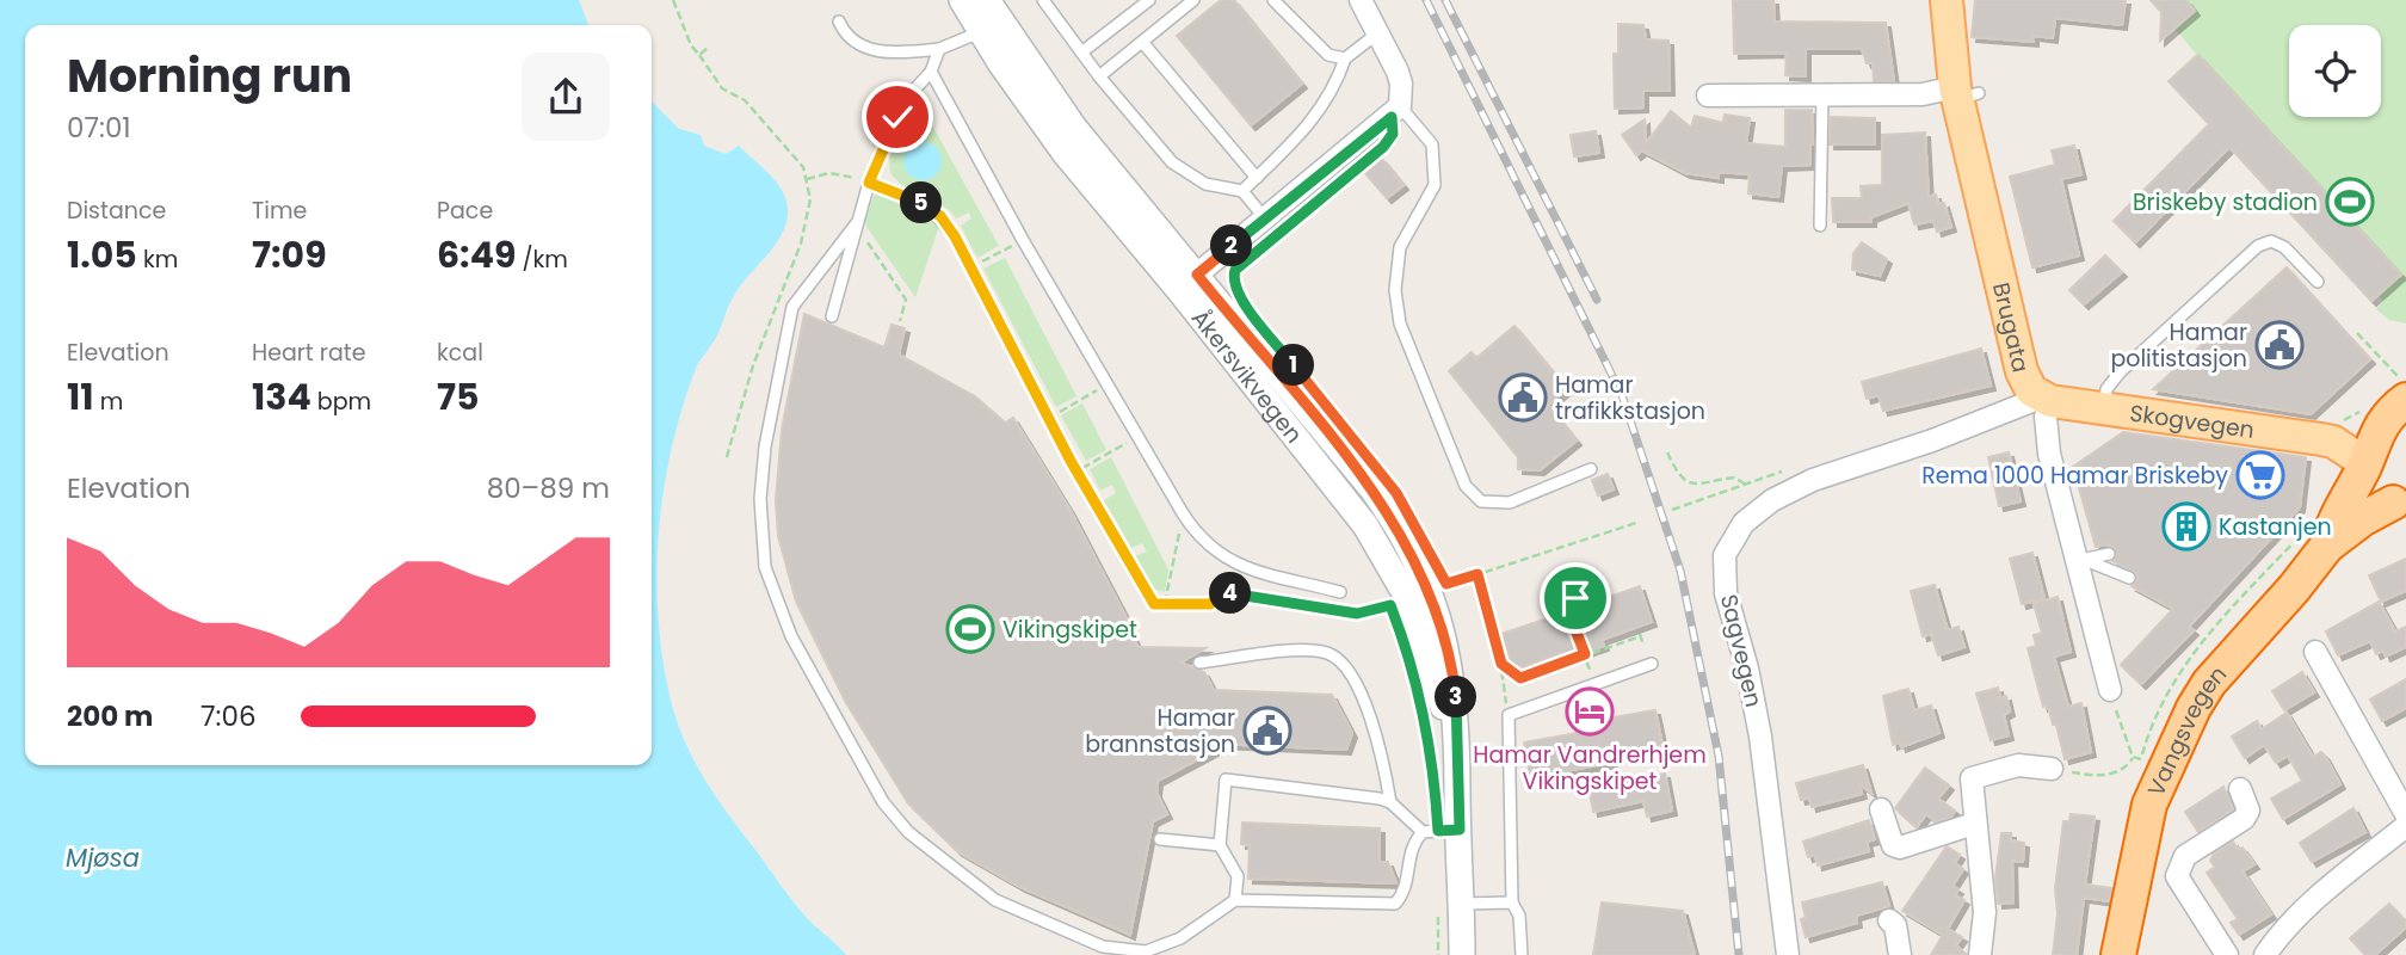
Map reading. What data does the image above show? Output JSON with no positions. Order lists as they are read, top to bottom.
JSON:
{
  "streets": {
    "highway": ["Vangsvegen"],
    "main road": ["Brugata", "Skogvegen"],
    "street": ["Åkersvikvegen", "Sagvegen"]
  },
  "crossings": [
    ["Brugata", "Skogvegen"],
    ["Brugata", "Sagvegen"],
    ["Skogvegen", "Sagvegen"],
    ["Skogvegen", "Vangsvegen"]
  ],
  "water": ["Mjøsa"],
  "places": {
    "sports": ["Briskeby stadion", "Vikingskipet"],
    "public building": ["Hamar politistasjon", "Hamar trafikkstasjon", "Hamar brannstasjon"],
    "supermarket": ["Rema 1000 Hamar Briskeby"],
    "building": ["Kastanjen"],
    "hotel": ["Hamar Vandrerhjem Vikingskipet"]
  },
  "page": {
    "heading": ["Morning run", "07:01"],
    "stats": [
      ["Distance", "1.05 km"],
      ["Time", "7:09"],
      ["Pace", "6:49 /km"],
      ["Elevation", "11 m"],
      ["Heart rate", "134 bpm"],
      ["kcal", "75"]
    ],
    "pins": [
      "5",
      "2",
      "1",
      "4",
      "3"
    ],
    "chart": ["Elevation", "80–89 m"],
    "list": [
      {
        "name": "200 m",
        "note": "7:06"
      }
    ]
  }
}
